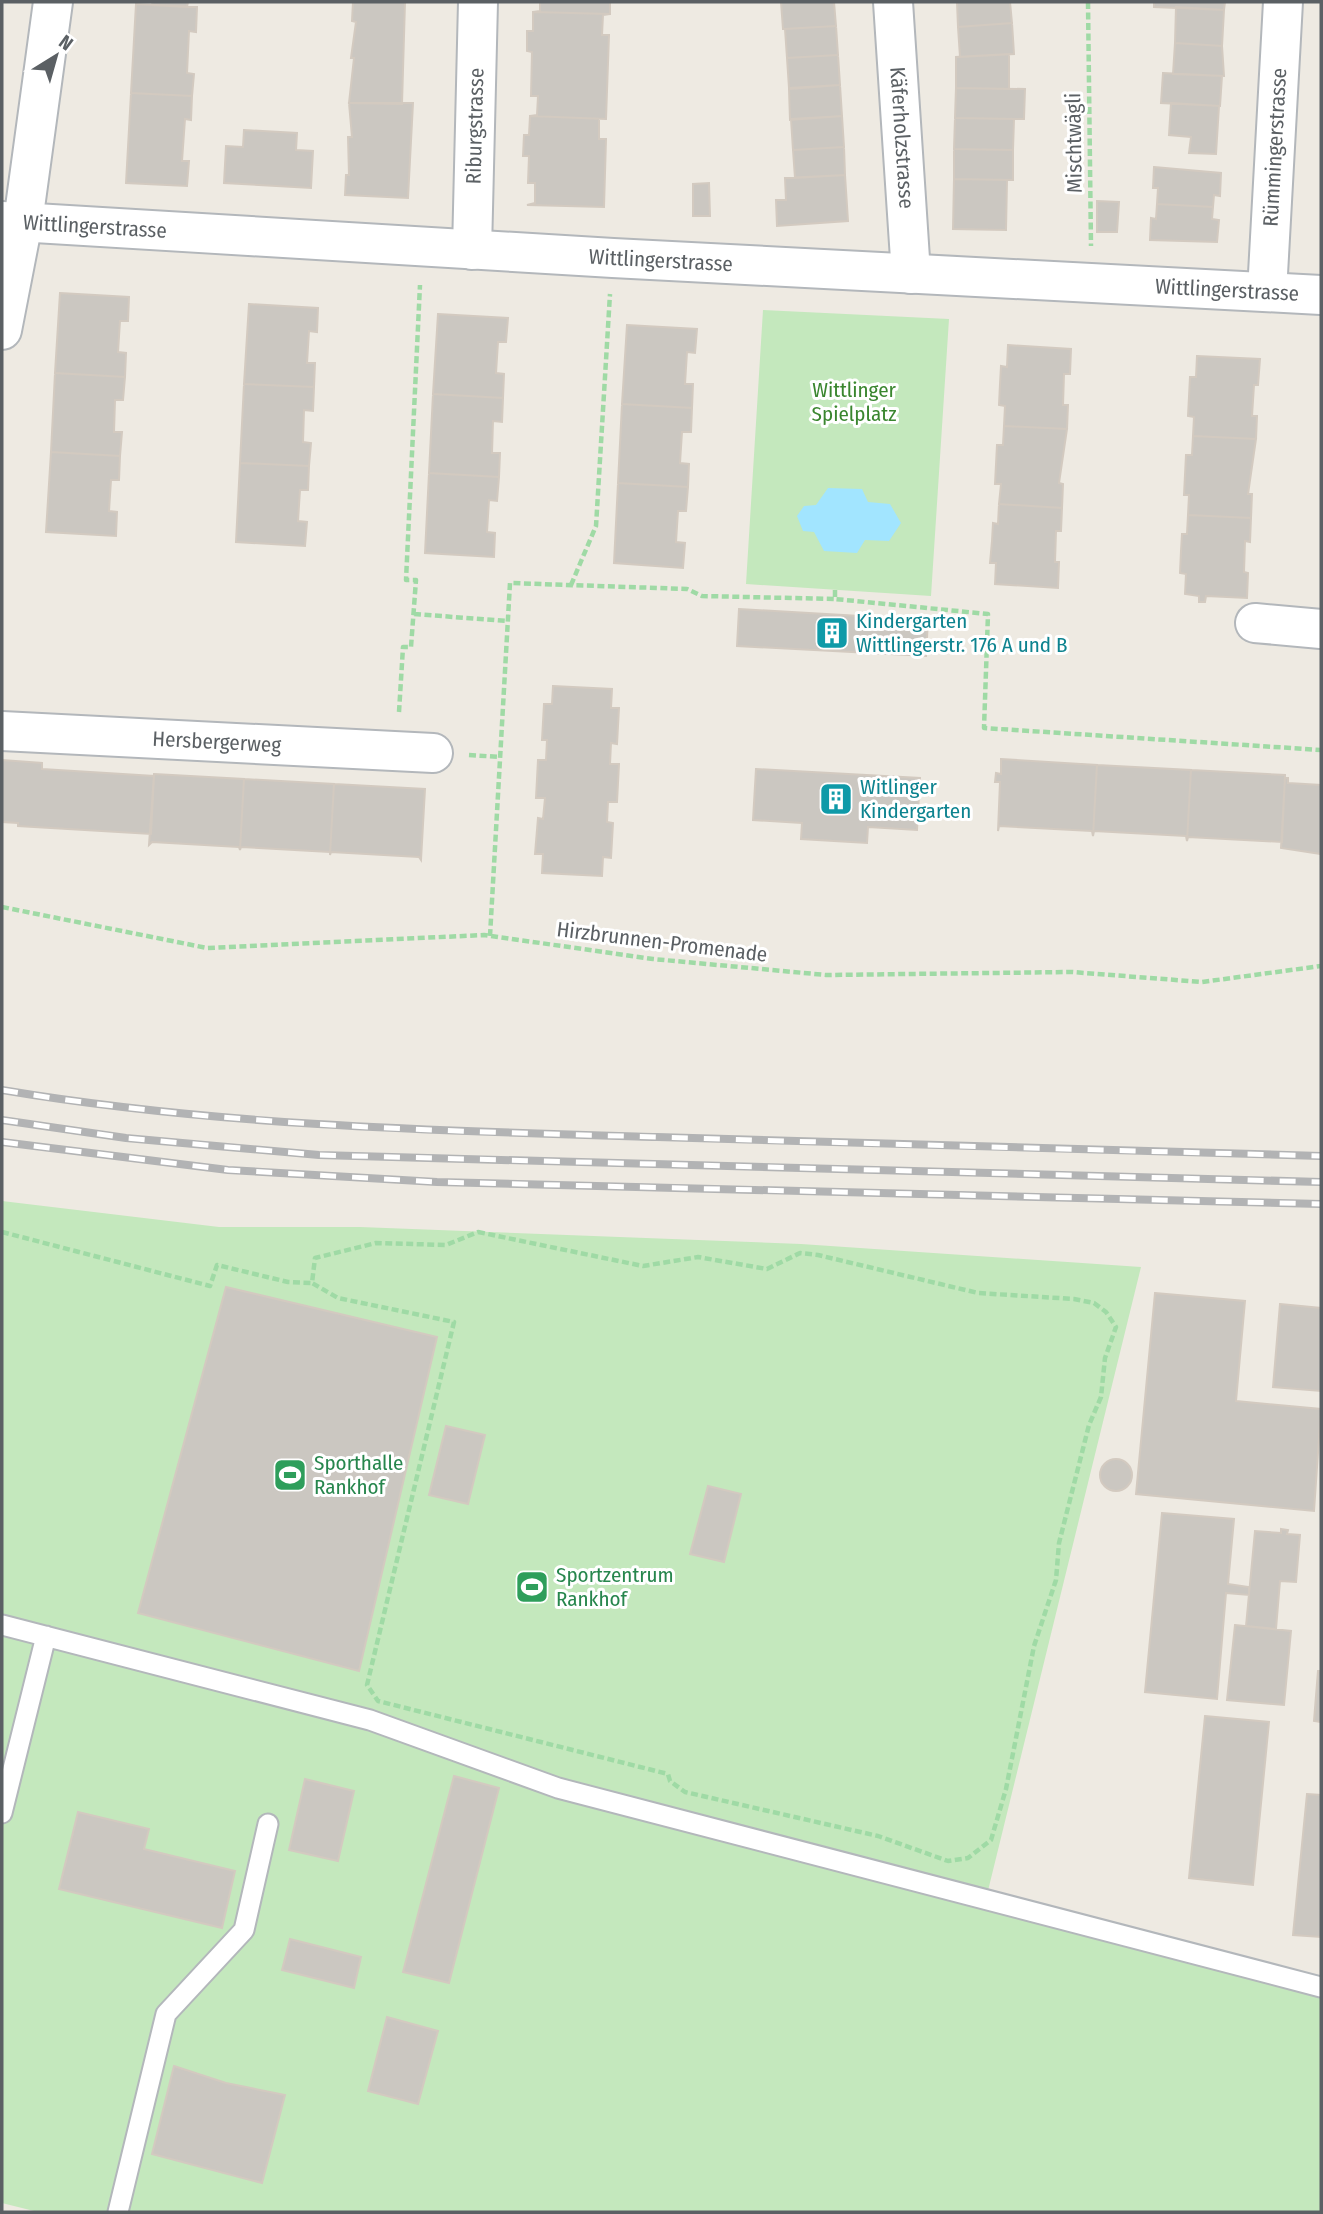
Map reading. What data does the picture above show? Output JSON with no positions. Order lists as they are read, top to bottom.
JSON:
{
  "streets": {
    "street": [
      "Riburgstrasse",
      "Käferholzstrasse",
      "Rümmingerstrasse",
      "Wittlingerstrasse",
      "Hersbergerweg"
    ],
    "path": ["Mischtwägli", "Hirzbrunnen-Promenade"]
  },
  "crossings": [
    ["Riburgstrasse", "Wittlingerstrasse"],
    ["Käferholzstrasse", "Wittlingerstrasse"],
    ["Mischtwägli", "Wittlingerstrasse"],
    ["Rümmingerstrasse", "Wittlingerstrasse"]
  ],
  "parks": ["Wittlinger Spielplatz"],
  "places": {
    "building": ["Kindergarten Wittlingerstr. 176 A und B", "Witlinger Kindergarten"],
    "sports": ["Sporthalle Rankhof", "Sportzentrum Rankhof"]
  },
  "north": "top right"
}
